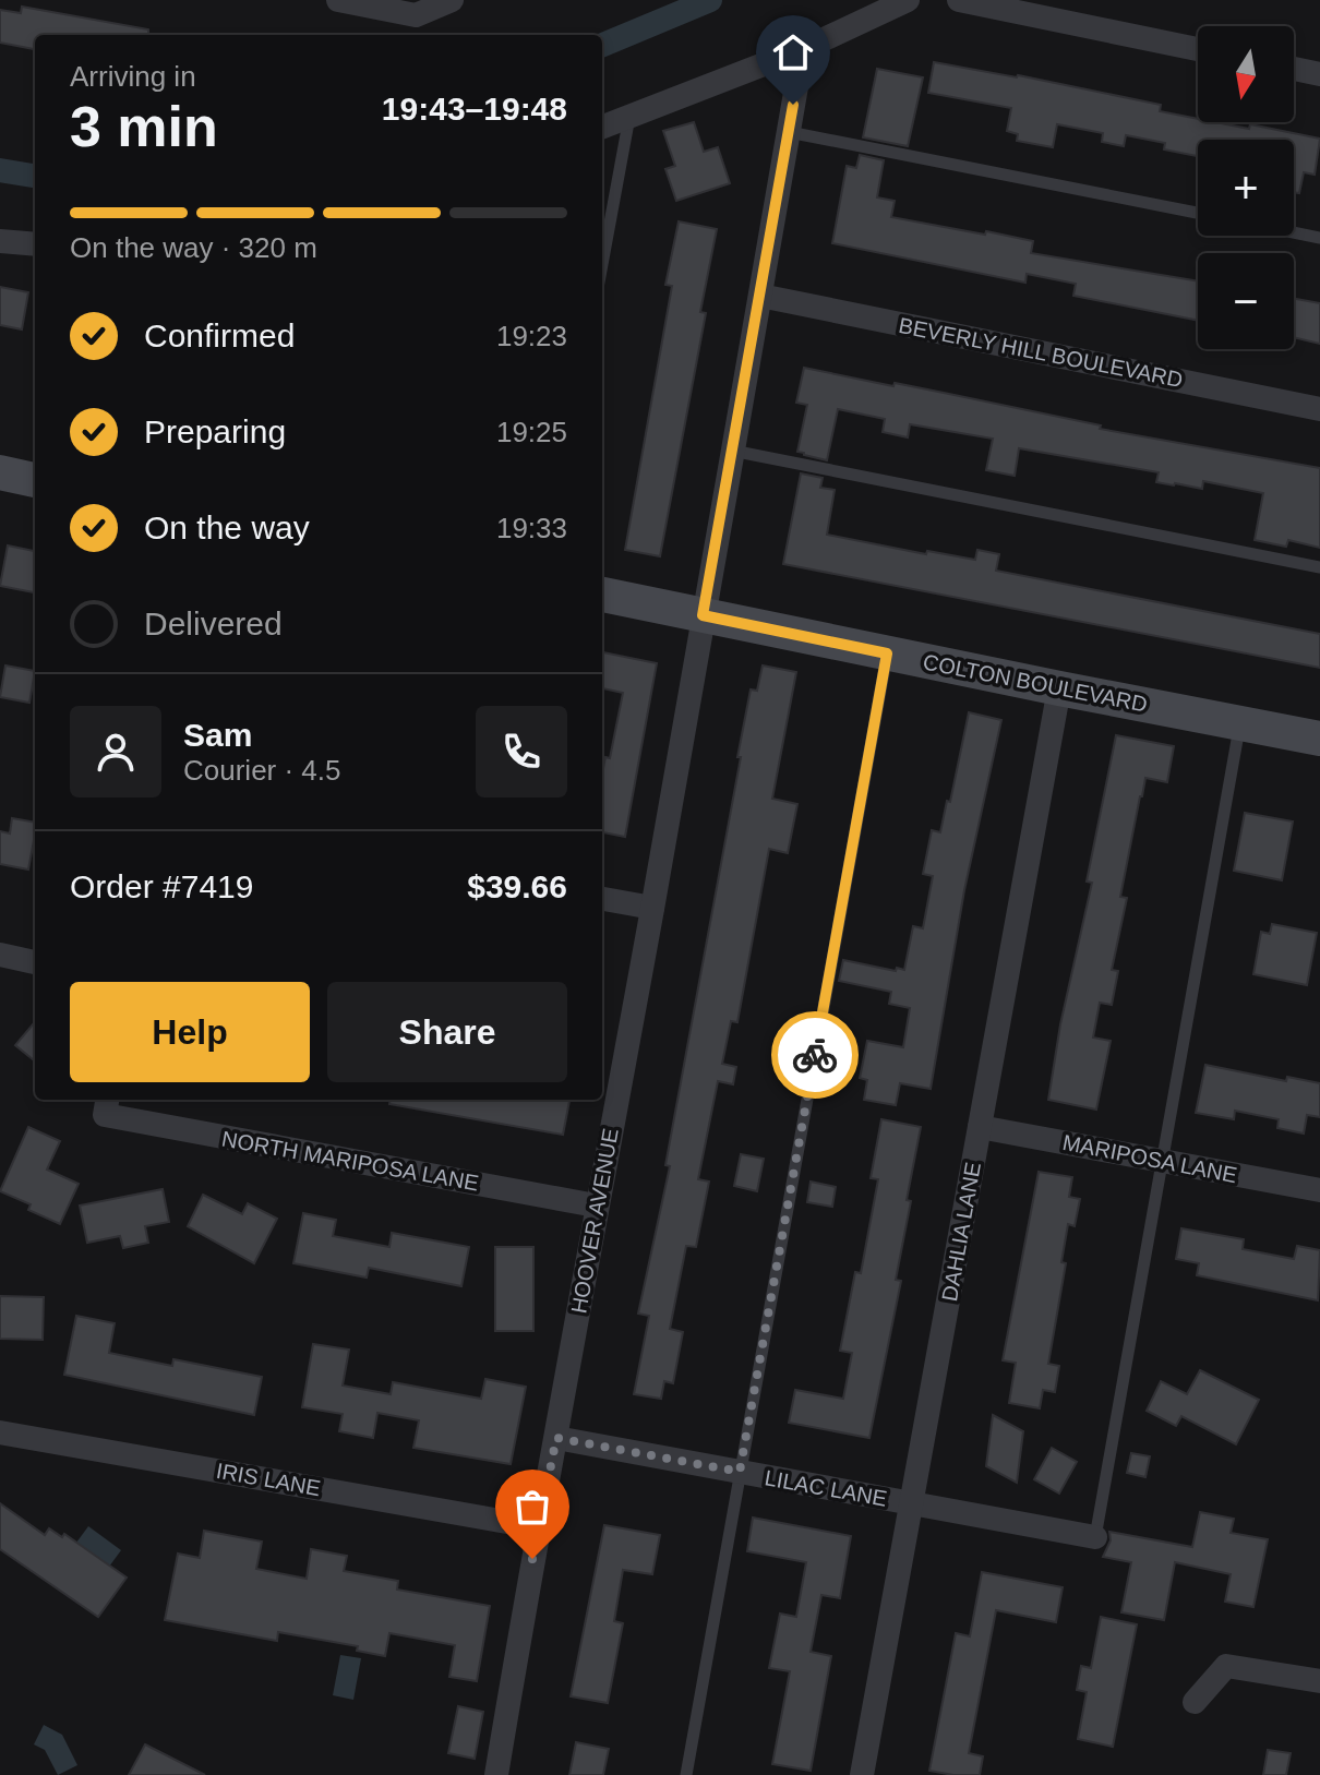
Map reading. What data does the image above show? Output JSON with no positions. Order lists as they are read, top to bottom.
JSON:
{
  "streets": {
    "street": [
      "BEVERLY HILL BOULEVARD",
      "COLTON BOULEVARD",
      "MARIPOSA LANE",
      "NORTH MARIPOSA LANE",
      "HOOVER AVENUE",
      "DAHLIA LANE",
      "IRIS LANE",
      "LILAC LANE"
    ]
  },
  "crossings": [
    ["BEVERLY HILL BOULEVARD", "HOOVER AVENUE"],
    ["COLTON BOULEVARD", "HOOVER AVENUE"],
    ["COLTON BOULEVARD", "DAHLIA LANE"],
    ["MARIPOSA LANE", "DAHLIA LANE"],
    ["NORTH MARIPOSA LANE", "HOOVER AVENUE"],
    ["HOOVER AVENUE", "IRIS LANE"],
    ["HOOVER AVENUE", "LILAC LANE"],
    ["DAHLIA LANE", "LILAC LANE"]
  ],
  "north": "bottom",
  "page": {
    "map_buttons": ["+", "−"],
    "heading": ["3 min", "Arriving in", "19:43–19:48"],
    "panel": [
      "Sam",
      "Courier · 4.5",
      "Order #7419",
      "$39.66"
    ],
    "bar": "On the way · 320 m",
    "list": [
      ["Confirmed", "19:23"],
      ["Preparing", "19:25"],
      ["On the way", "19:33"],
      "Delivered"
    ],
    "buttons": ["Help", "Share"]
  }
}
